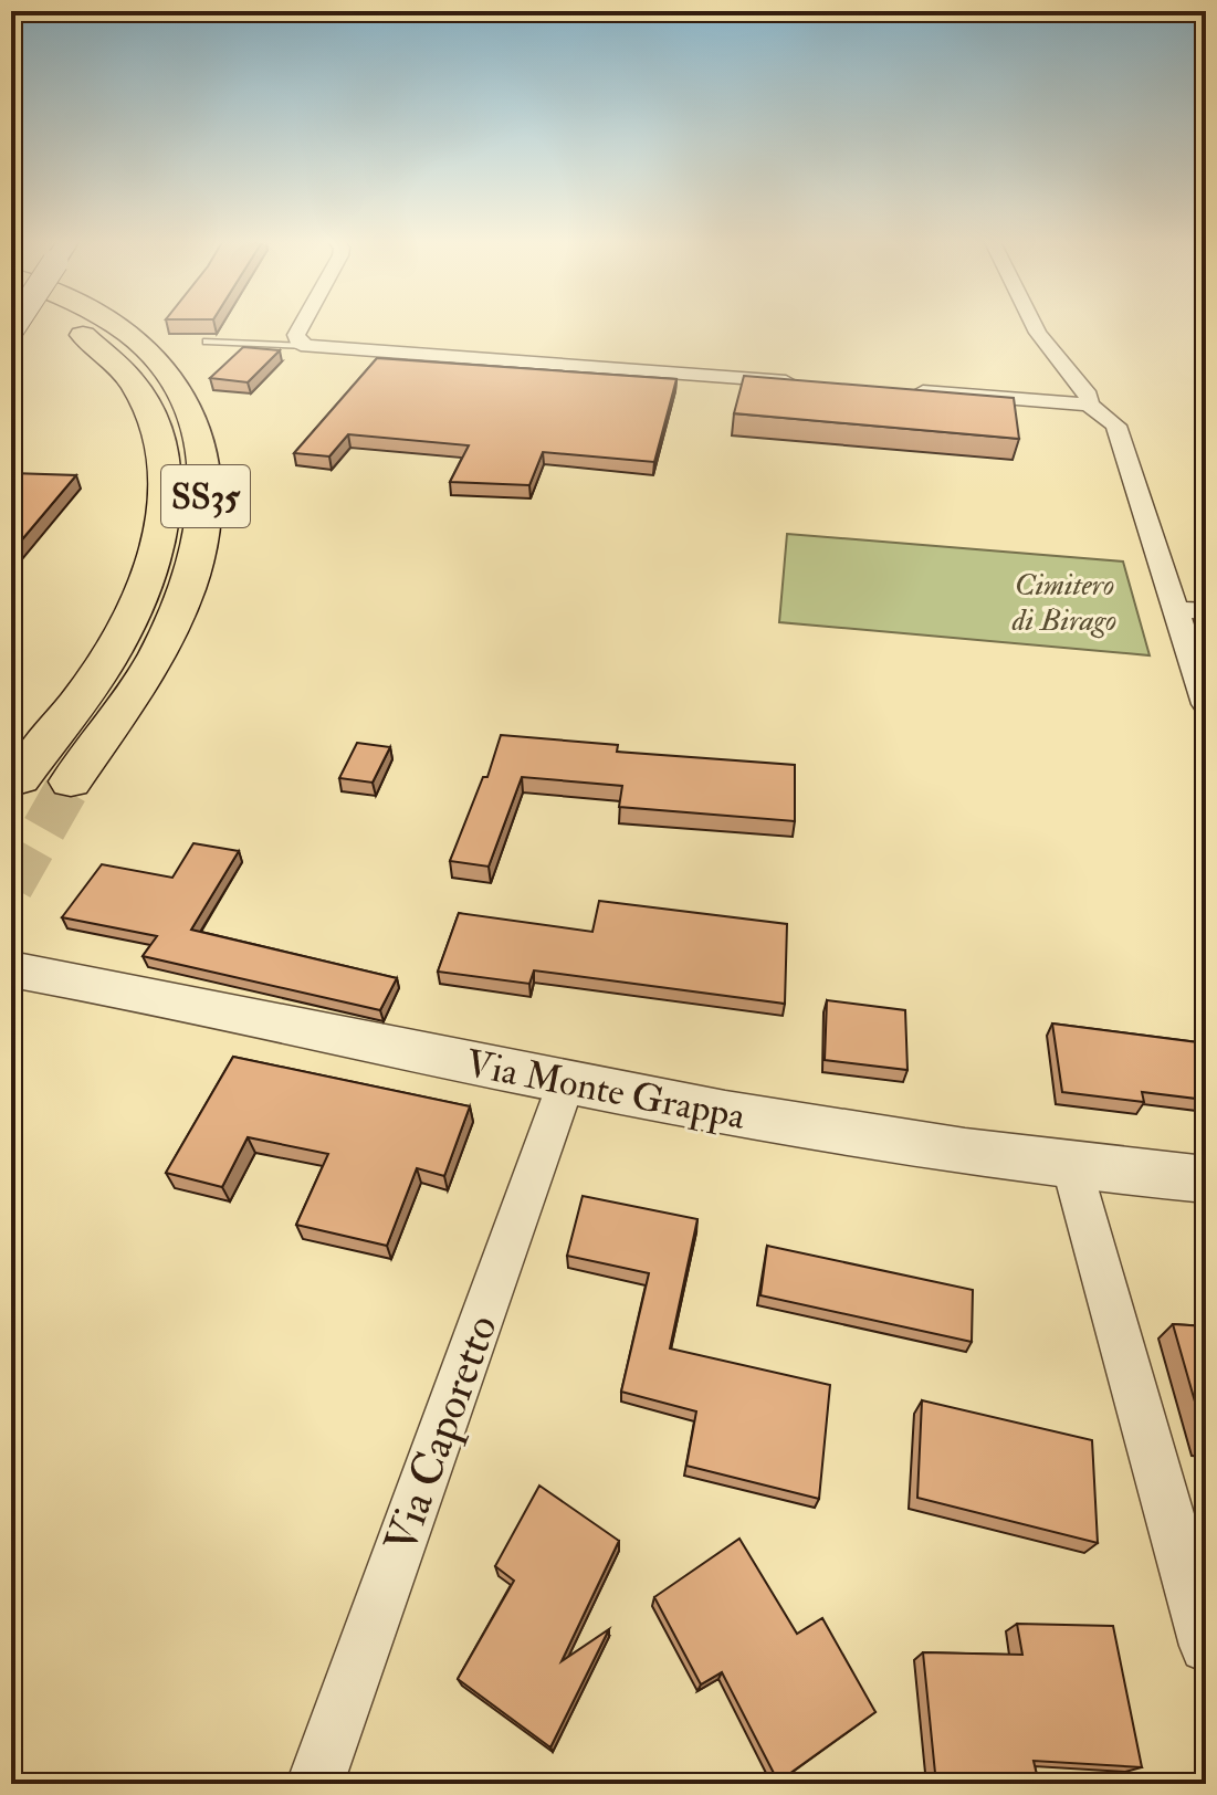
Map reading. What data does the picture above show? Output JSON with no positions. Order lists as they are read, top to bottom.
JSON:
{
  "streets": {
    "highway": ["SS35"],
    "street": ["Via Monte Grappa", "Via Caporetto"]
  },
  "crossings": [
    ["Via Monte Grappa", "Via Caporetto"]
  ],
  "parks": ["Cimitero di Birago"]
}
